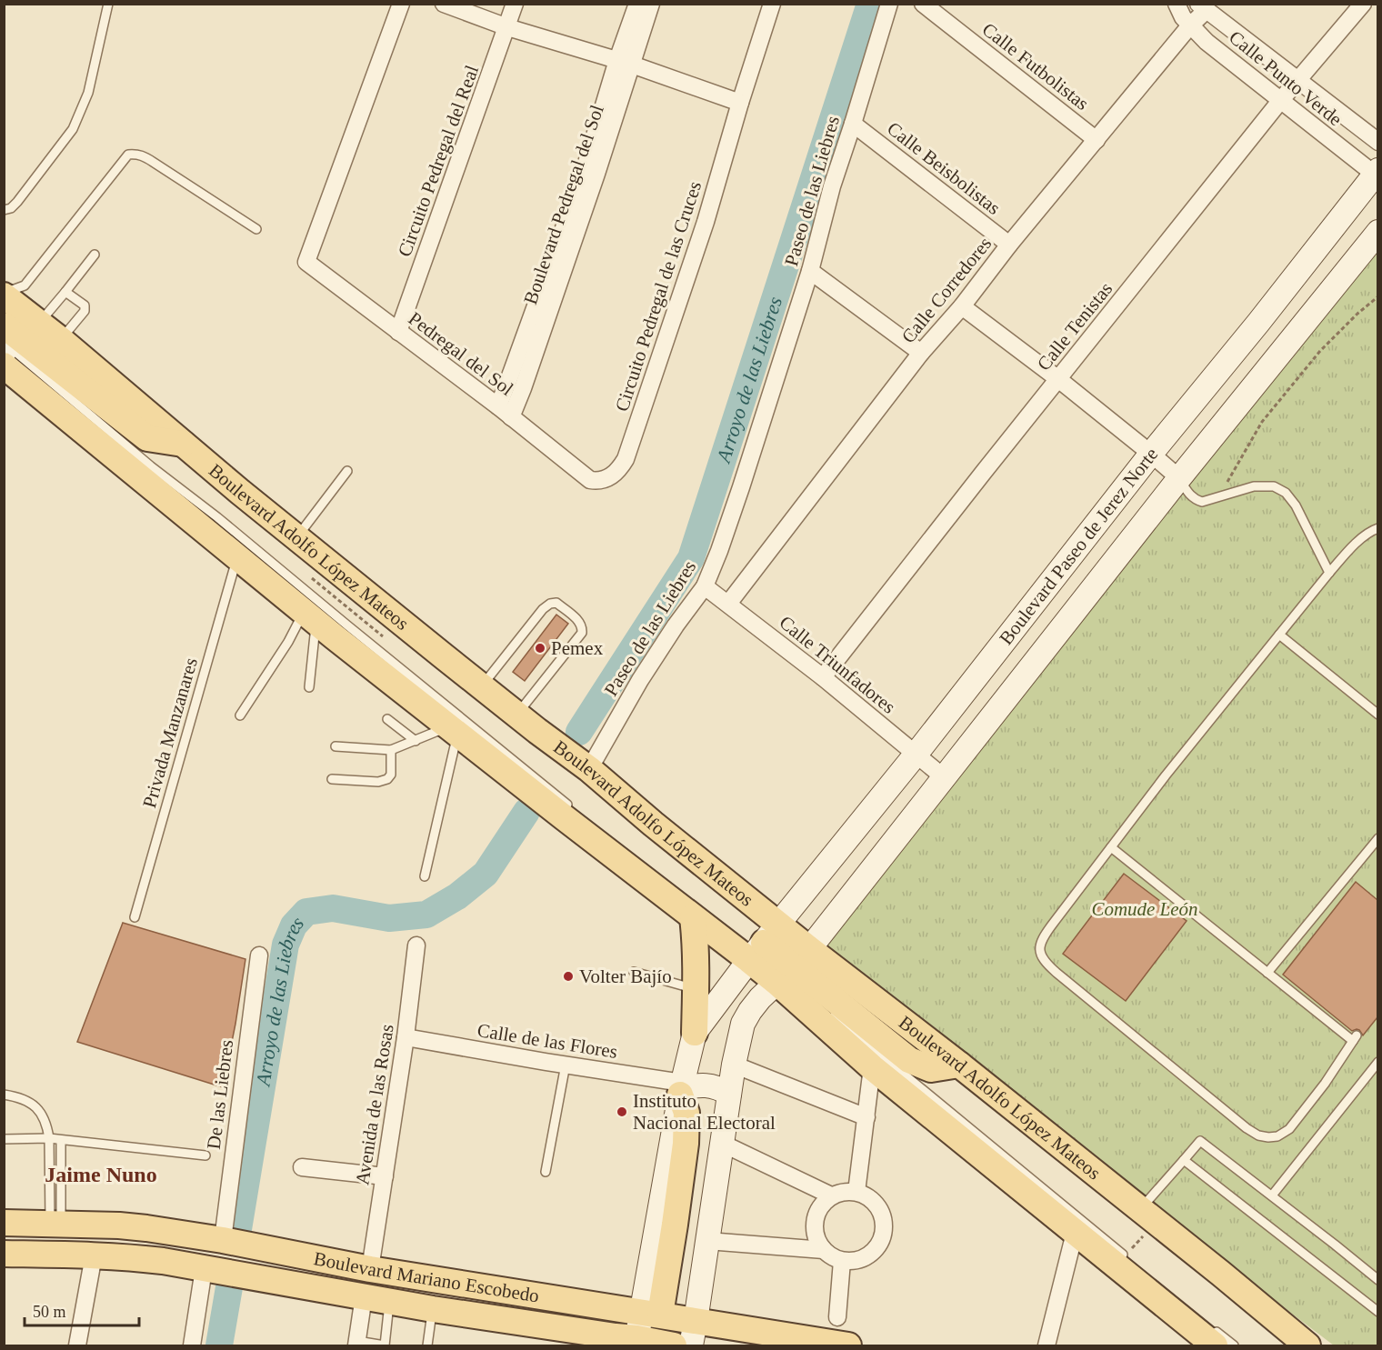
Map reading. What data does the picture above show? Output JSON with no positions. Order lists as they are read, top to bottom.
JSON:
{
  "streets": {
    "main road": ["Boulevard Paseo de Jerez Norte", "Boulevard Adolfo López Mateos", "Boulevard Mariano Escobedo"],
    "street": [
      "Calle Futbolistas",
      "Calle Punto Verde",
      "Circuito Pedregal del Real",
      "Calle Beisbolistas",
      "Paseo de las Liebres",
      "Boulevard Pedregal del Sol",
      "Calle Corredores",
      "Circuito Pedregal de las Cruces",
      "Calle Tenistas",
      "Pedregal del Sol",
      "Calle Triunfadores",
      "Calle de las Flores",
      "De las Liebres",
      "Avenida de las Rosas"
    ],
    "lane": ["Privada Manzanares"]
  },
  "crossings": [
    ["Calle Futbolistas", "Calle Corredores"],
    ["Calle Punto Verde", "Calle Corredores"],
    ["Calle Punto Verde", "Calle Tenistas"],
    ["Calle Punto Verde", "Boulevard Paseo de Jerez Norte"],
    ["Circuito Pedregal del Real", "Pedregal del Sol"],
    ["Calle Beisbolistas", "Paseo de las Liebres"],
    ["Calle Beisbolistas", "Calle Corredores"],
    ["Paseo de las Liebres", "Boulevard Adolfo López Mateos"],
    ["Paseo de las Liebres", "Calle Triunfadores"],
    ["Boulevard Pedregal del Sol", "Pedregal del Sol"],
    ["Calle Corredores", "Calle Triunfadores"],
    ["Circuito Pedregal de las Cruces", "Pedregal del Sol"],
    ["Calle Tenistas", "Calle Triunfadores"],
    ["Boulevard Paseo de Jerez Norte", "Boulevard Adolfo López Mateos"],
    ["Boulevard Paseo de Jerez Norte", "Calle Triunfadores"],
    ["Boulevard Paseo de Jerez Norte", "Boulevard Mariano Escobedo"],
    ["Boulevard Adolfo López Mateos", "Privada Manzanares"],
    ["Calle de las Flores", "Avenida de las Rosas"],
    ["De las Liebres", "Boulevard Mariano Escobedo"],
    ["Avenida de las Rosas", "Boulevard Mariano Escobedo"]
  ],
  "districts": ["Jaime Nuno"],
  "water": ["Arroyo de las Liebres"],
  "parks": ["Comude León"],
  "places": ["Pemex", "Volter Bajío", "Instituto Nacional Electoral"],
  "scale_bar": "50 m"
}
